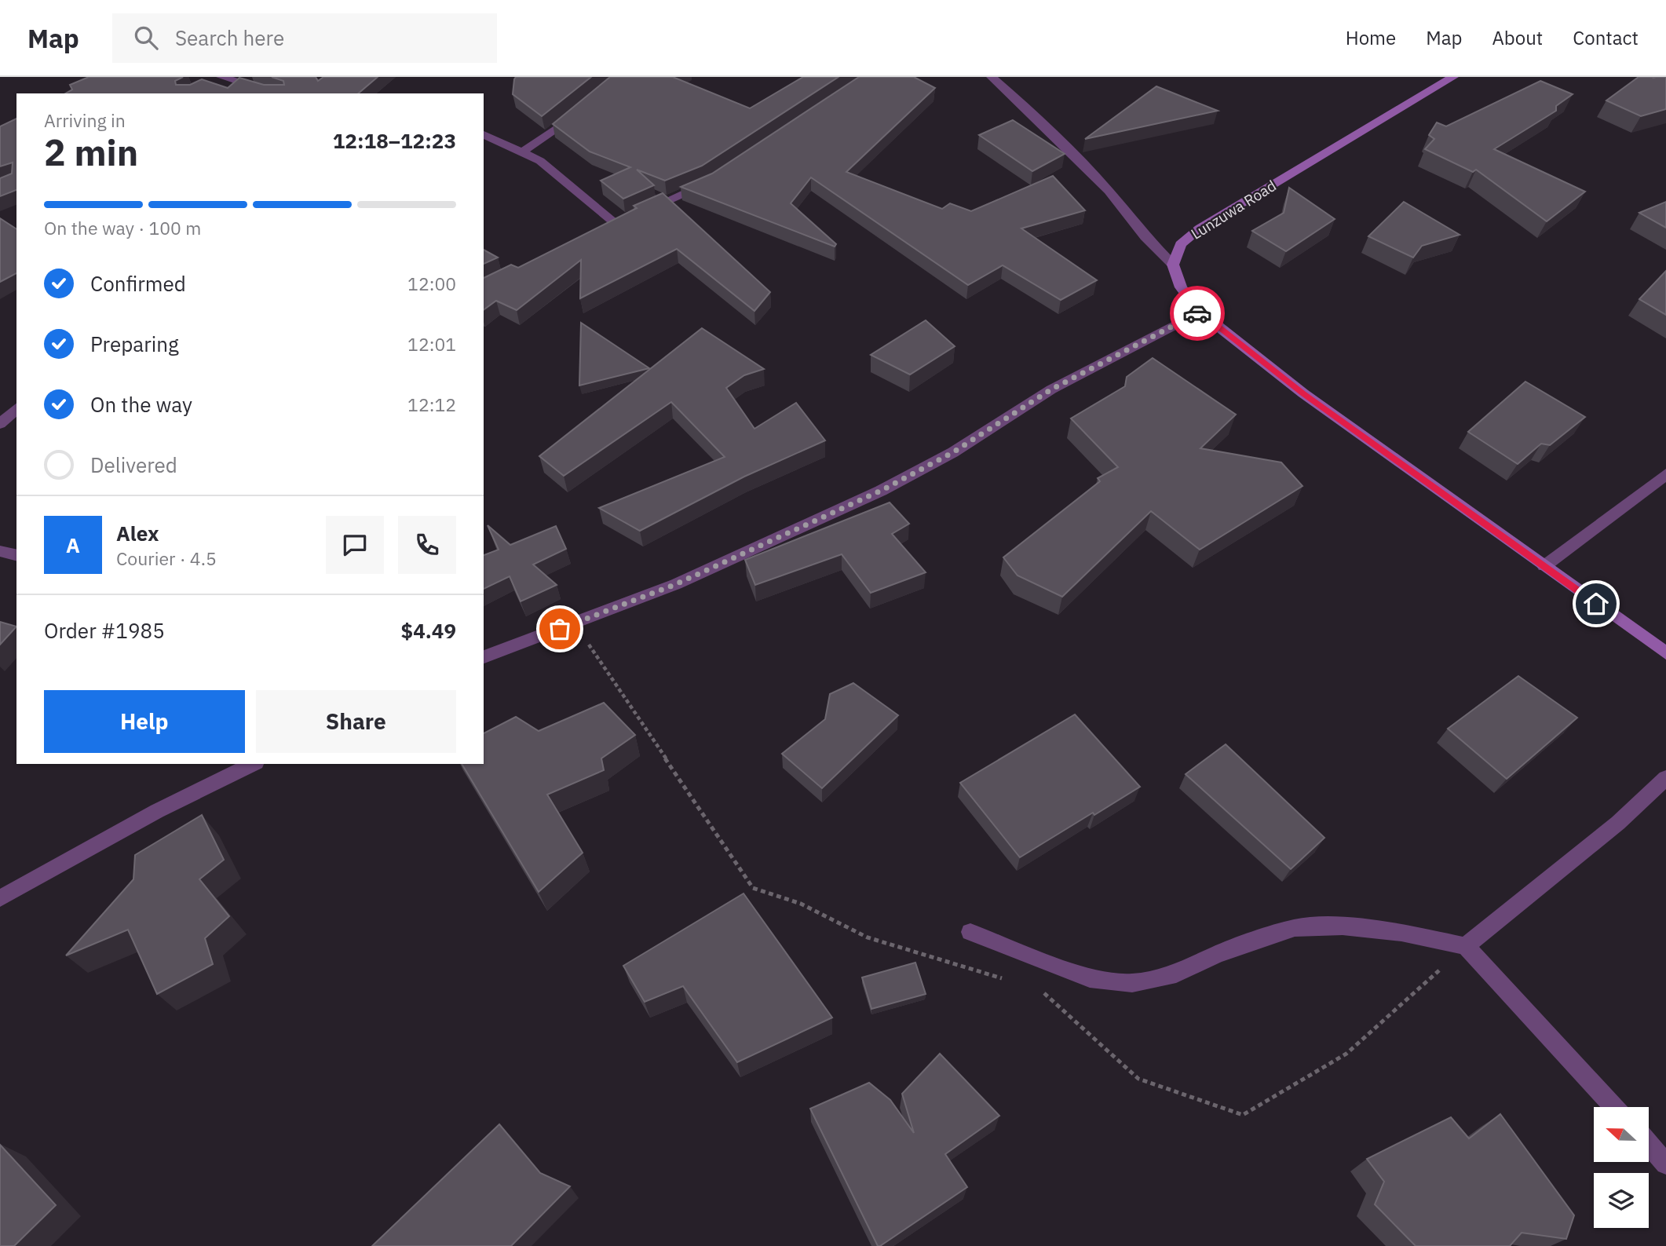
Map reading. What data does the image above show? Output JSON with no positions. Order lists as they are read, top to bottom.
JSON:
{
  "streets": {
    "street": ["Lunzuwa Road"]
  },
  "north": "left",
  "page": {
    "header": "Map",
    "search": "Search here",
    "nav": [
      "Home",
      "Map",
      "About",
      "Contact"
    ],
    "heading": ["2 min", "Arriving in", "12:18–12:23"],
    "panel": [
      "Alex",
      "Courier · 4.5",
      "Order #1985",
      "$4.49"
    ],
    "bar": "On the way · 100 m",
    "list": [
      ["Confirmed", "12:00"],
      ["Preparing", "12:01"],
      ["On the way", "12:12"],
      "Delivered"
    ],
    "round": "A",
    "buttons": ["Help", "Share"]
  }
}
